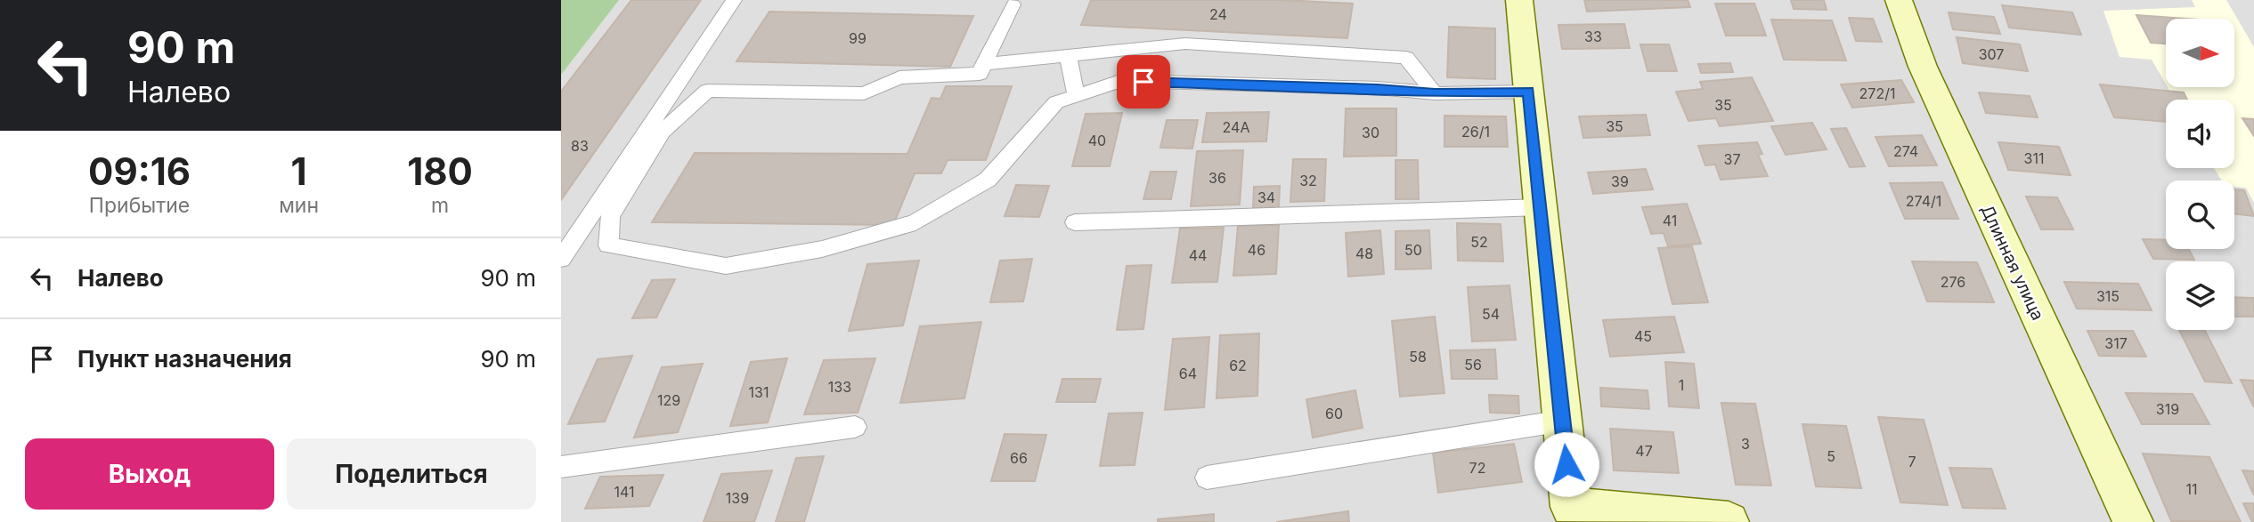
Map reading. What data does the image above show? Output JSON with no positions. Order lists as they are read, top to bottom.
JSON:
{
  "streets": {
    "street": ["Длинная улица"]
  },
  "house_numbers": [
    "24",
    "33",
    "99",
    "307",
    "272/1",
    "35",
    "35",
    "24А",
    "26/1",
    "30",
    "40",
    "83",
    "274",
    "311",
    "37",
    "36",
    "32",
    "39",
    "34",
    "274/1",
    "41",
    "52",
    "46",
    "50",
    "48",
    "44",
    "276",
    "315",
    "54",
    "45",
    "317",
    "58",
    "56",
    "62",
    "64",
    "1",
    "133",
    "131",
    "129",
    "319",
    "60",
    "3",
    "47",
    "5",
    "66",
    "7",
    "72",
    "11",
    "141",
    "139"
  ],
  "north": "right",
  "page": {
    "turn": ["90 m", "Налево"],
    "eta": [
      "09:16",
      "Прибытие",
      "1",
      "мин",
      "180",
      "m"
    ],
    "list": [
      {
        "name": "Налево",
        "value": "90 m"
      },
      {
        "name": "Пункт назначения",
        "value": "90 m"
      }
    ],
    "buttons": ["Выход", "Поделиться"]
  }
}
